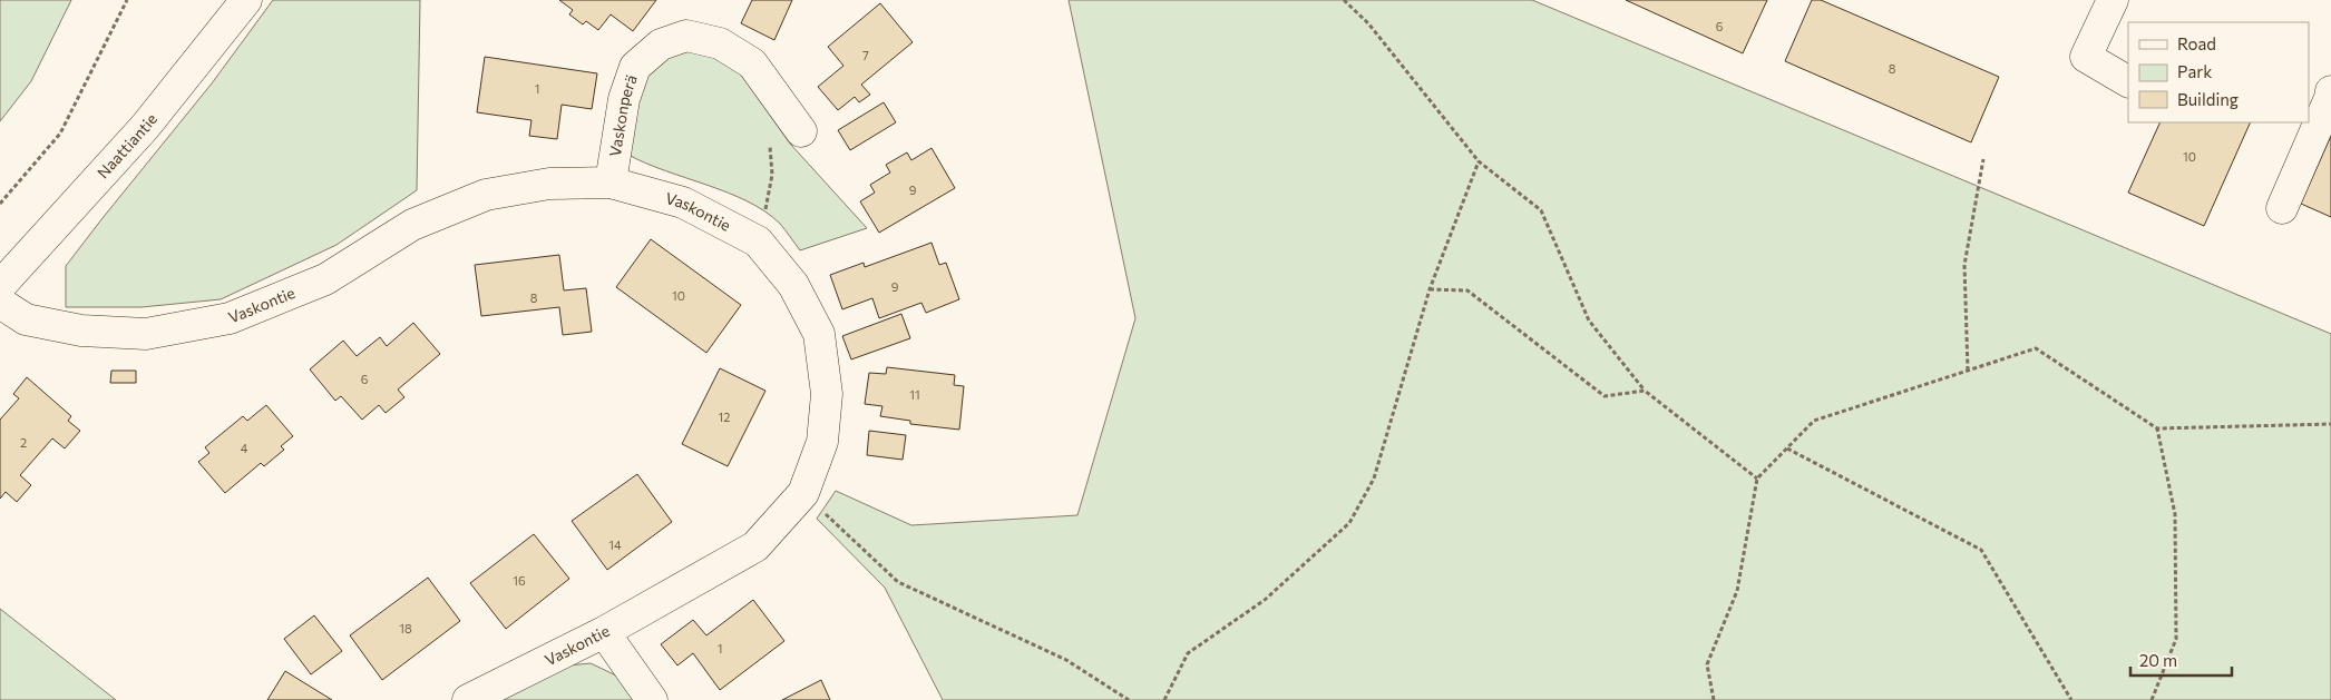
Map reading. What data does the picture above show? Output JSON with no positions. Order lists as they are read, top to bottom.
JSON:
{
  "streets": {
    "street": ["Vaskonperä", "Naattiantie", "Vaskontie"]
  },
  "crossings": [
    ["Vaskonperä", "Vaskontie"]
  ],
  "house_numbers": [
    "6",
    "7",
    "8",
    "1",
    "10",
    "9",
    "9",
    "10",
    "8",
    "6",
    "11",
    "12",
    "2",
    "4",
    "14",
    "16",
    "18",
    "1"
  ],
  "legend": ["Road", "Park", "Building"],
  "scale_bar": "20 m"
}
